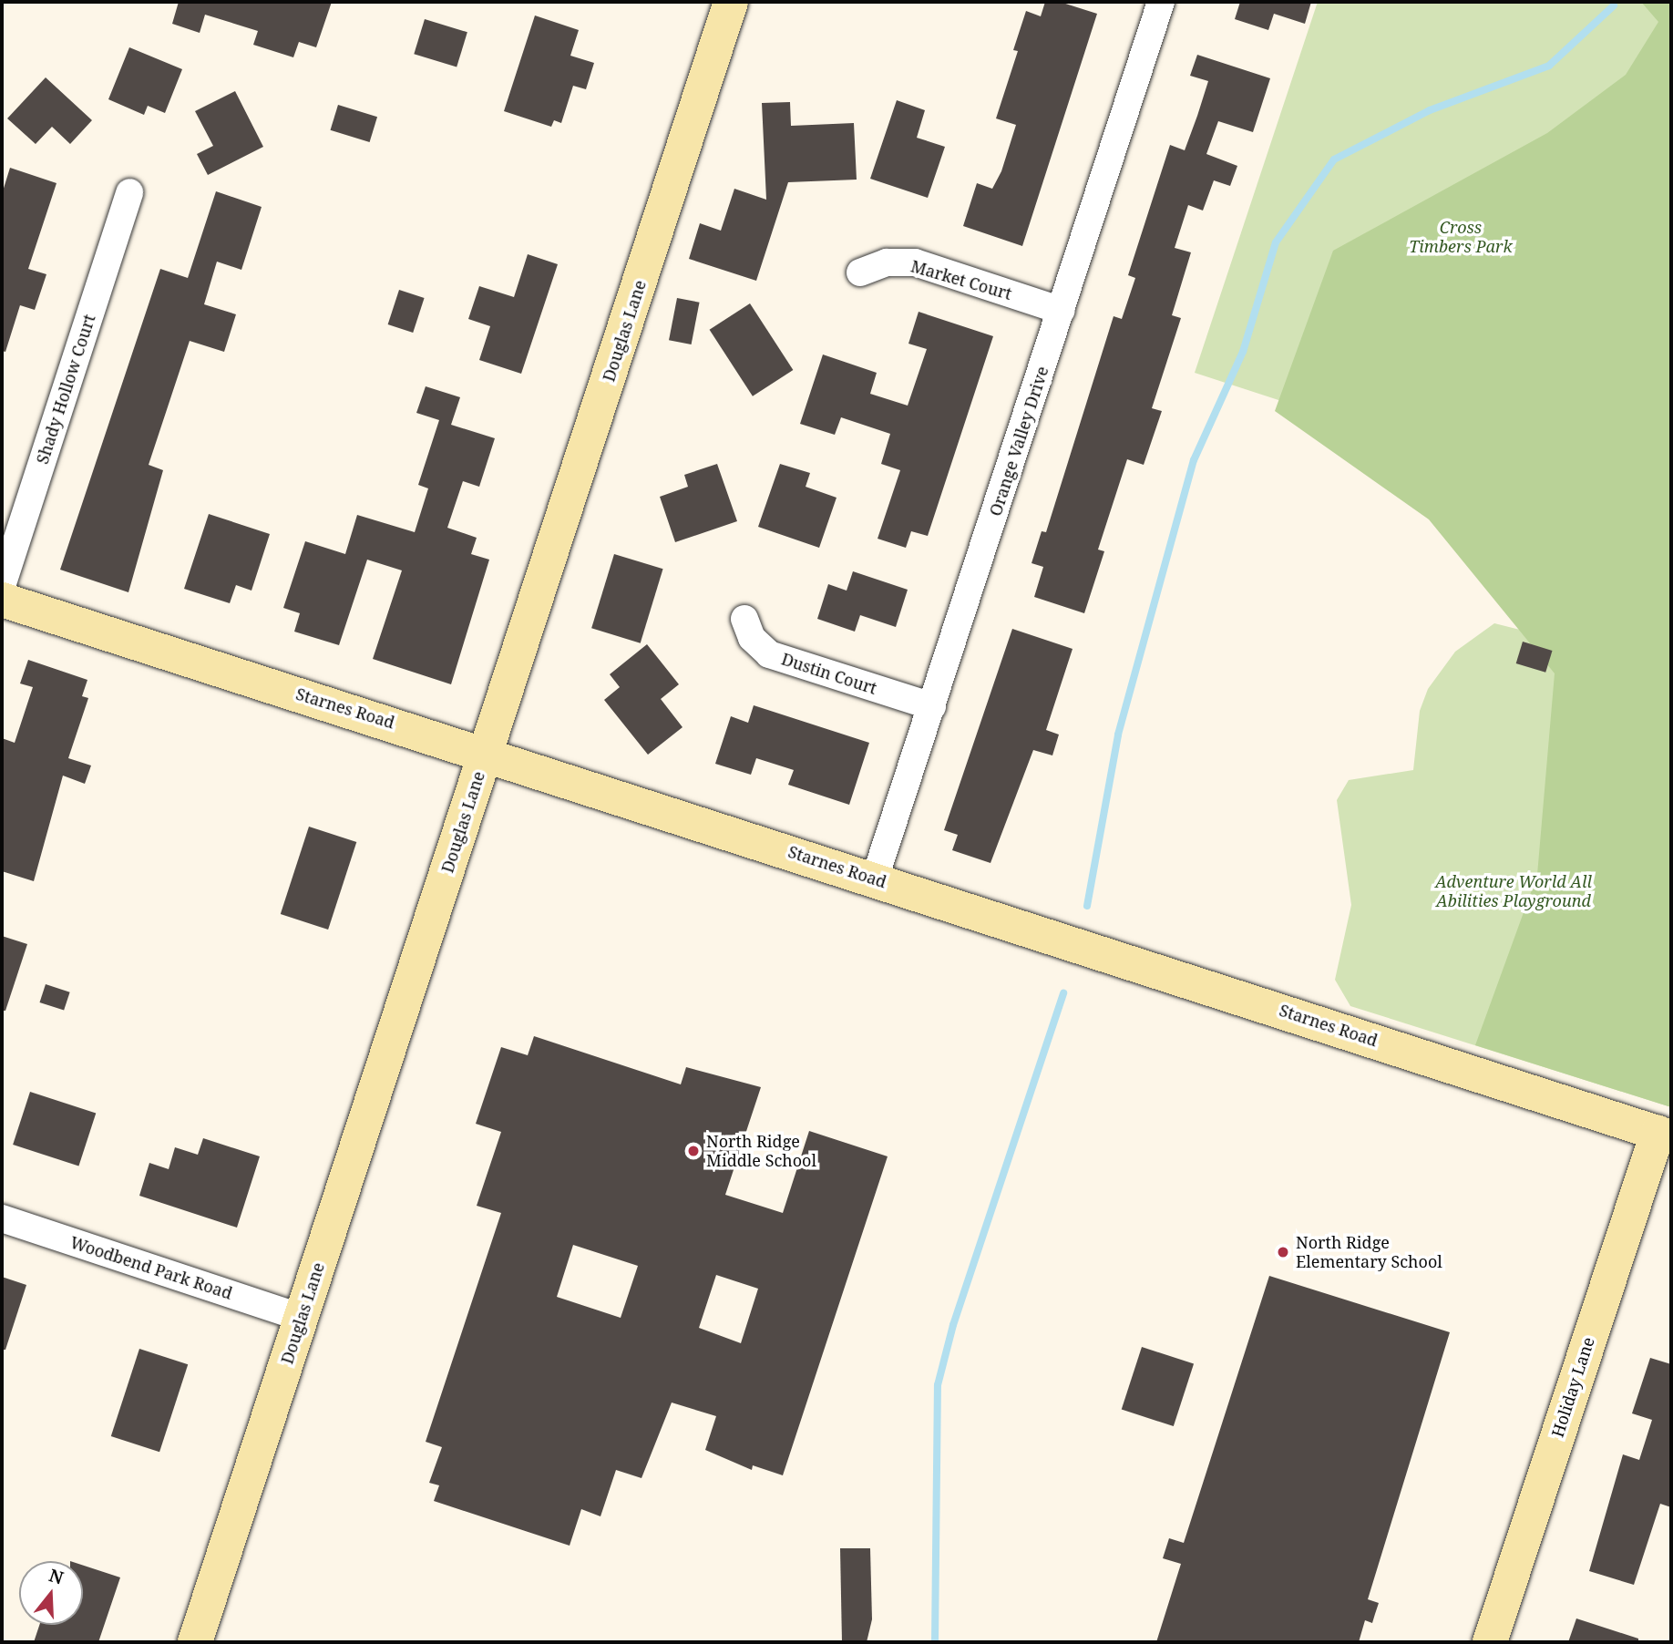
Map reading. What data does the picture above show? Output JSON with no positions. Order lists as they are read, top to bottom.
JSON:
{
  "streets": {
    "street": [
      "Market Court",
      "Douglas Lane",
      "Shady Hollow Court",
      "Orange Valley Drive",
      "Dustin Court",
      "Starnes Road",
      "Woodbend Park Road",
      "Holiday Lane"
    ]
  },
  "crossings": [
    ["Market Court", "Orange Valley Drive"],
    ["Douglas Lane", "Starnes Road"],
    ["Douglas Lane", "Woodbend Park Road"],
    ["Orange Valley Drive", "Dustin Court"],
    ["Orange Valley Drive", "Starnes Road"],
    ["Starnes Road", "Holiday Lane"]
  ],
  "parks": ["Cross Timbers Park", "Adventure World All Abilities Playground"],
  "places": ["North Ridge Middle School", "North Ridge Elementary School"],
  "north": "top"
}
